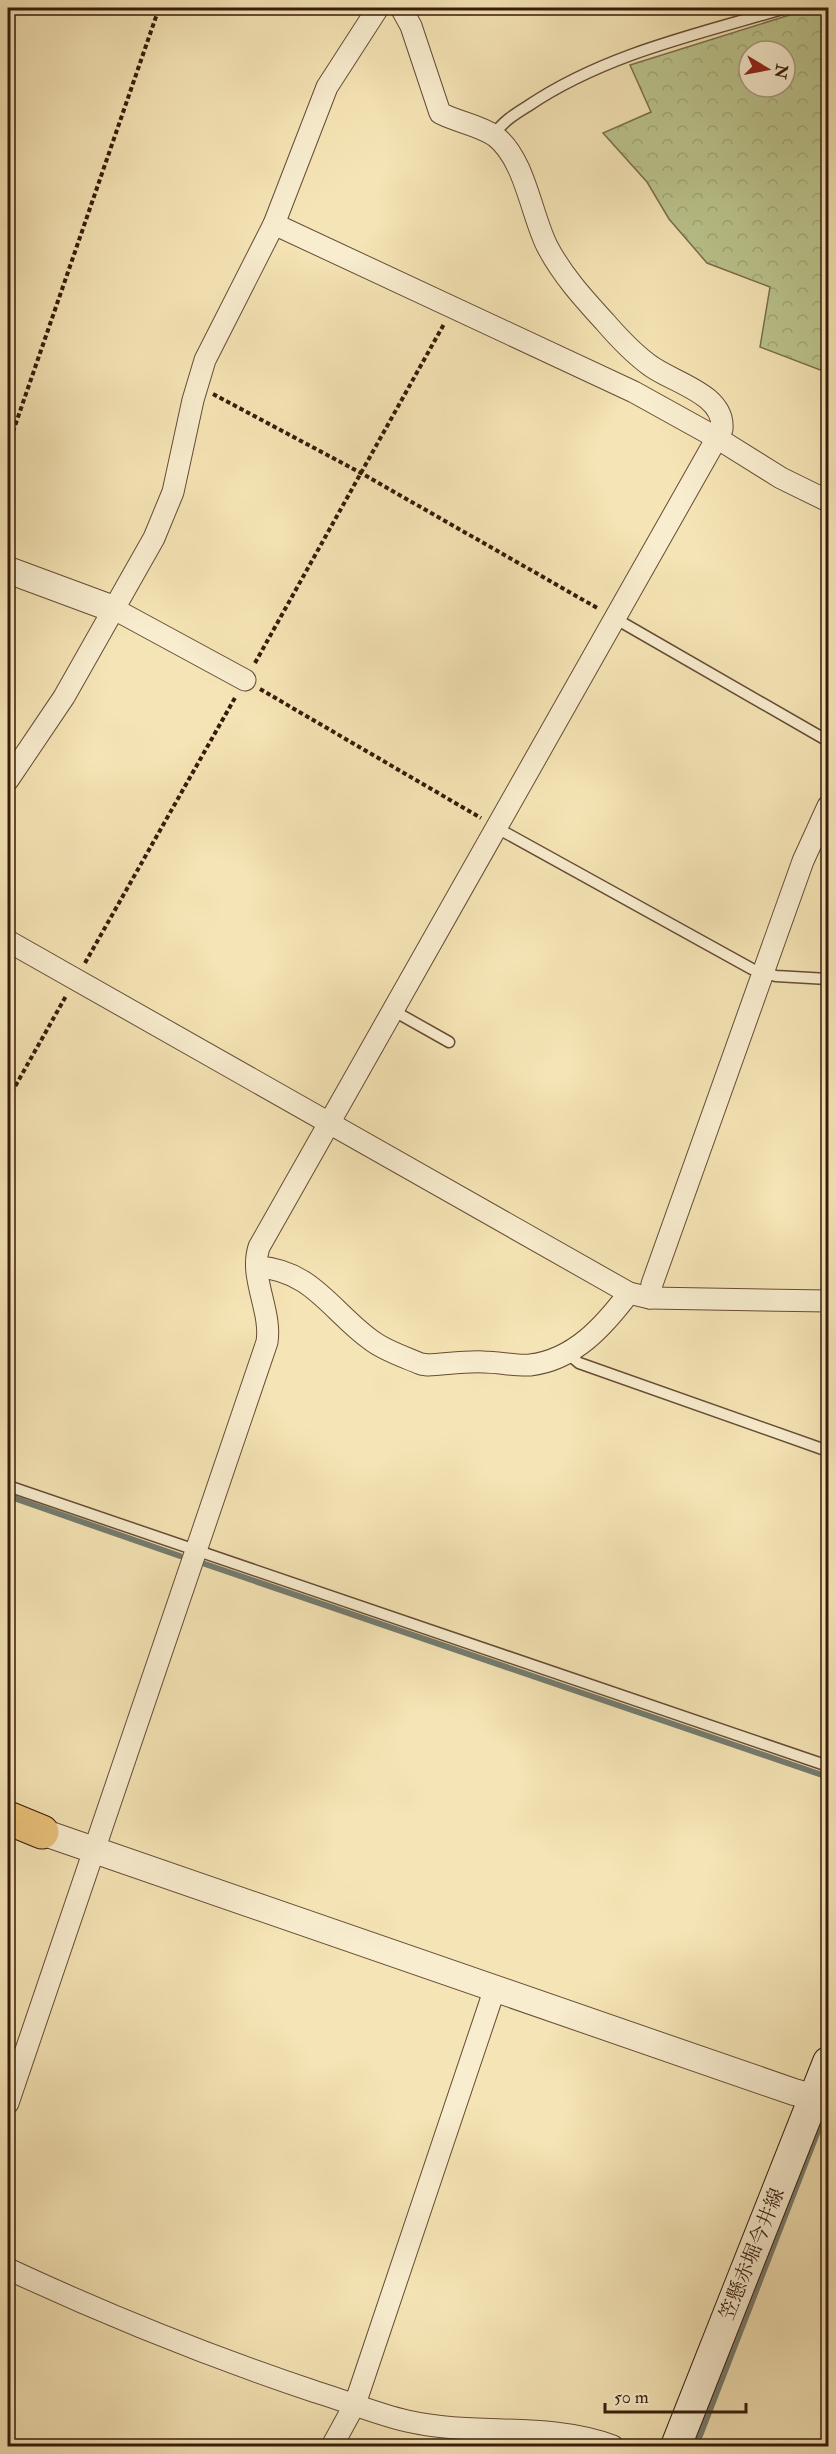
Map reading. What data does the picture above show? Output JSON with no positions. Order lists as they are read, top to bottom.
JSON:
{
  "streets": {
    "main road": ["笠懸赤堀今井線"]
  },
  "scale_bar": "50 m",
  "north": "right"
}
